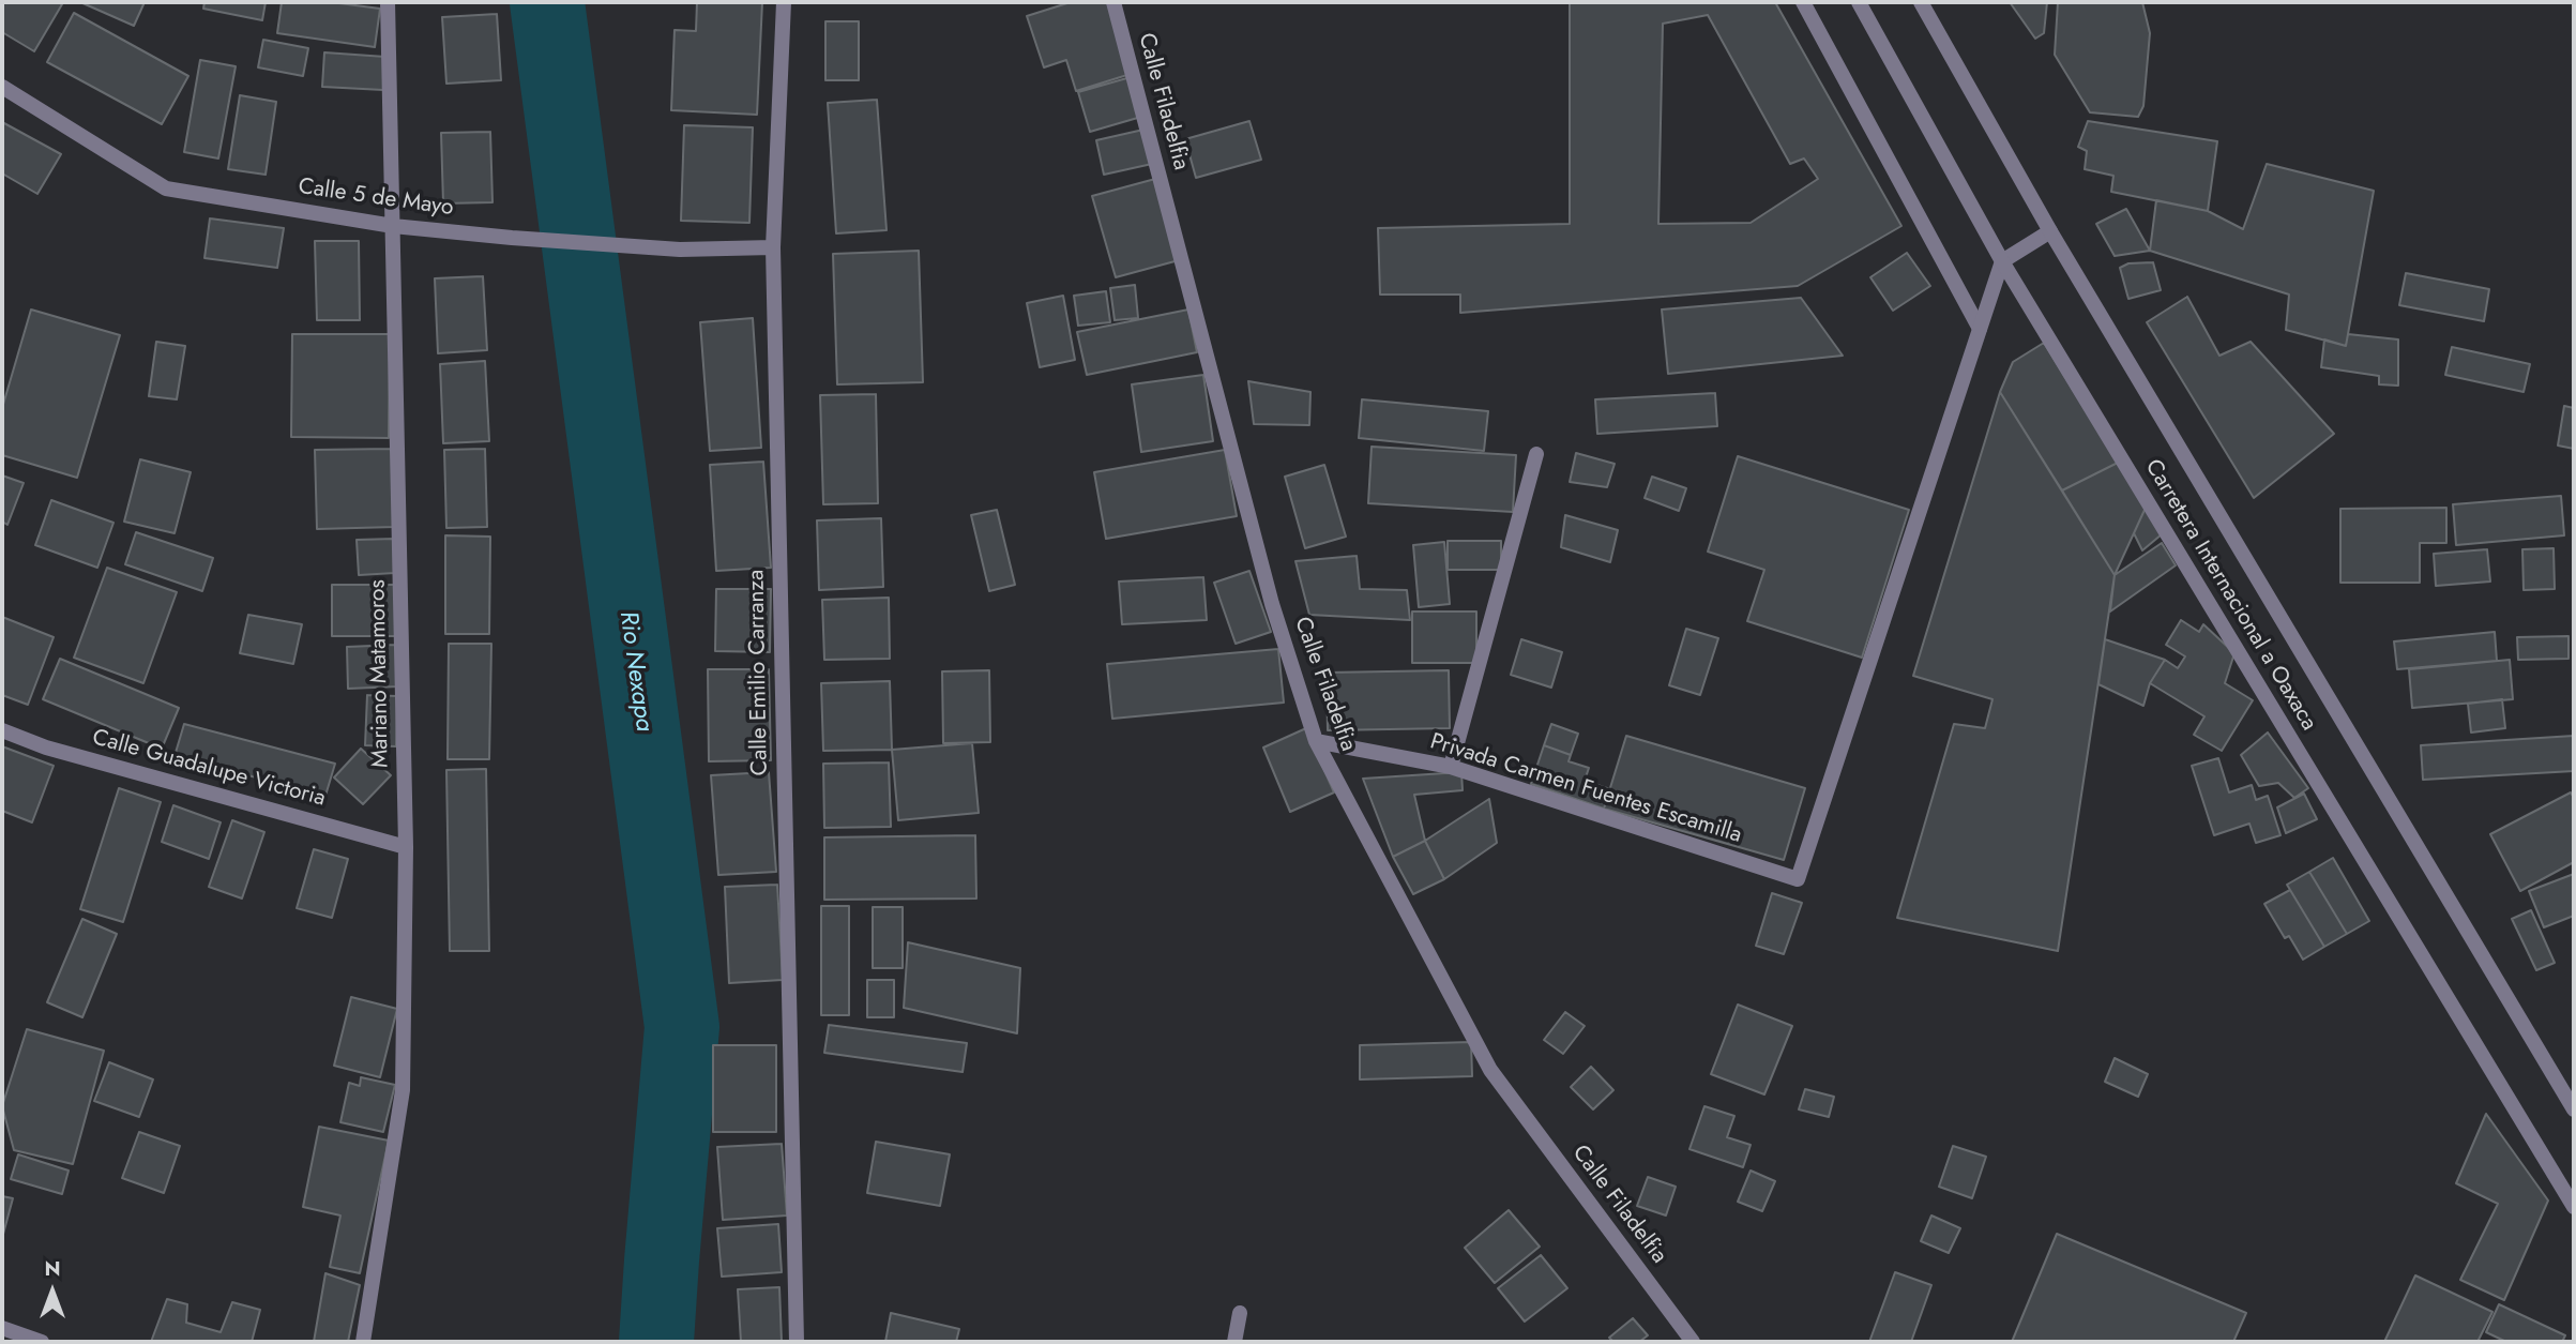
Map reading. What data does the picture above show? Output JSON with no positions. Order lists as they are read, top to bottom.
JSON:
{
  "streets": {
    "street": [
      "Calle Filadelfia",
      "Calle 5 de Mayo",
      "Carretera Internacional a Oaxaca",
      "Calle Emilio Carranza",
      "Mariano Matamoros",
      "Calle Guadalupe Victoria",
      "Privada Carmen Fuentes Escamilla"
    ]
  },
  "crossings": [
    ["Calle Filadelfia", "Privada Carmen Fuentes Escamilla"],
    ["Calle 5 de Mayo", "Calle Emilio Carranza"],
    ["Calle 5 de Mayo", "Mariano Matamoros"],
    ["Mariano Matamoros", "Calle Guadalupe Victoria"]
  ],
  "water": ["Rio Nexapa"],
  "north": "top"
}
